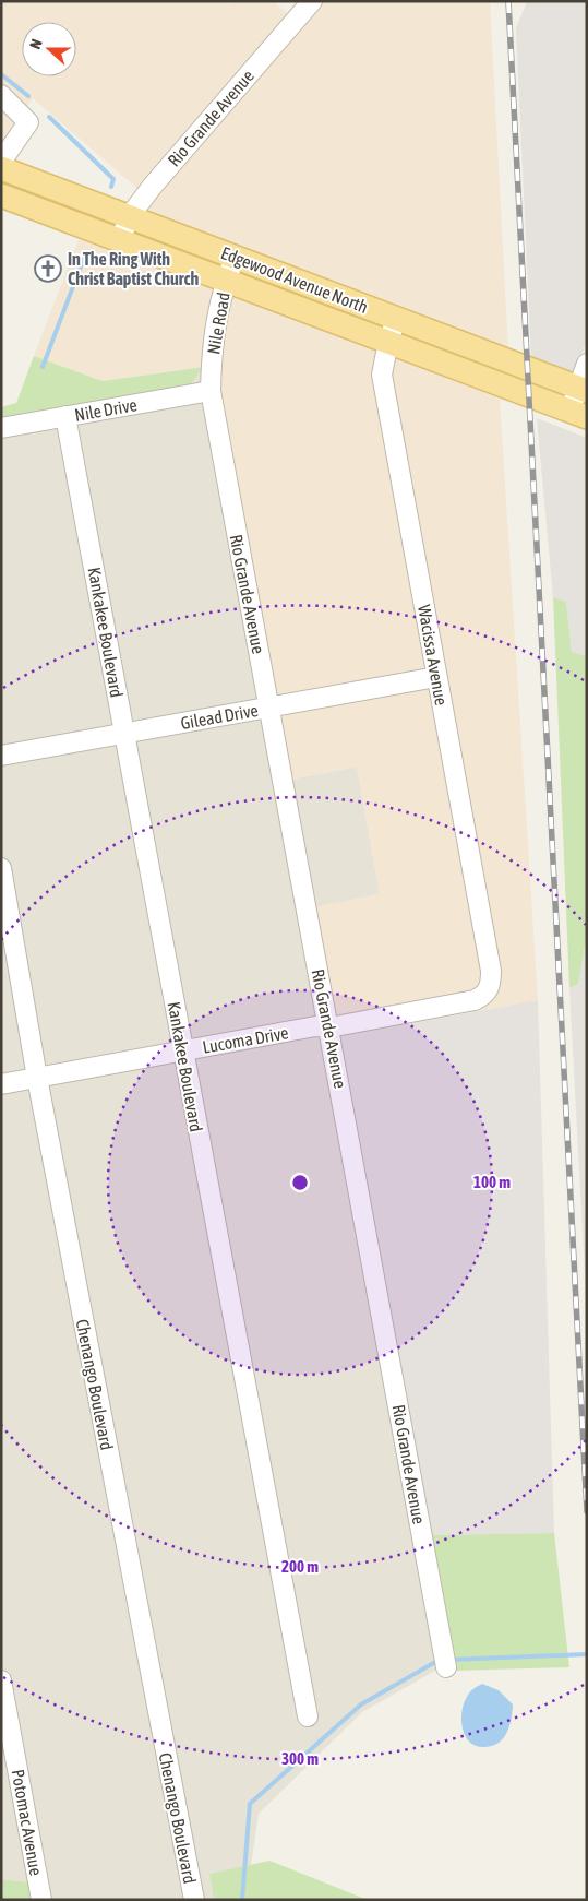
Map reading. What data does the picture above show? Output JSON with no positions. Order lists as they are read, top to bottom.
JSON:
{
  "streets": {
    "main road": ["Edgewood Avenue North"],
    "street": [
      "Rio Grande Avenue",
      "Nile Road",
      "Nile Drive",
      "Kankakee Boulevard",
      "Wacissa Avenue",
      "Gilead Drive",
      "Lucoma Drive",
      "Chenango Boulevard",
      "Potomac Avenue"
    ]
  },
  "crossings": [
    ["Rio Grande Avenue", "Edgewood Avenue North"],
    ["Rio Grande Avenue", "Nile Road"],
    ["Rio Grande Avenue", "Nile Drive"],
    ["Rio Grande Avenue", "Gilead Drive"],
    ["Rio Grande Avenue", "Lucoma Drive"],
    ["Edgewood Avenue North", "Nile Road"],
    ["Edgewood Avenue North", "Wacissa Avenue"],
    ["Nile Road", "Nile Drive"],
    ["Nile Drive", "Kankakee Boulevard"],
    ["Kankakee Boulevard", "Gilead Drive"],
    ["Kankakee Boulevard", "Lucoma Drive"],
    ["Wacissa Avenue", "Gilead Drive"],
    ["Wacissa Avenue", "Lucoma Drive"],
    ["Lucoma Drive", "Chenango Boulevard"]
  ],
  "places": {
    "church": ["In The Ring With Christ Baptist Church"]
  },
  "north": "left",
  "rings": ["100 m", "200 m", "300 m"]
}
